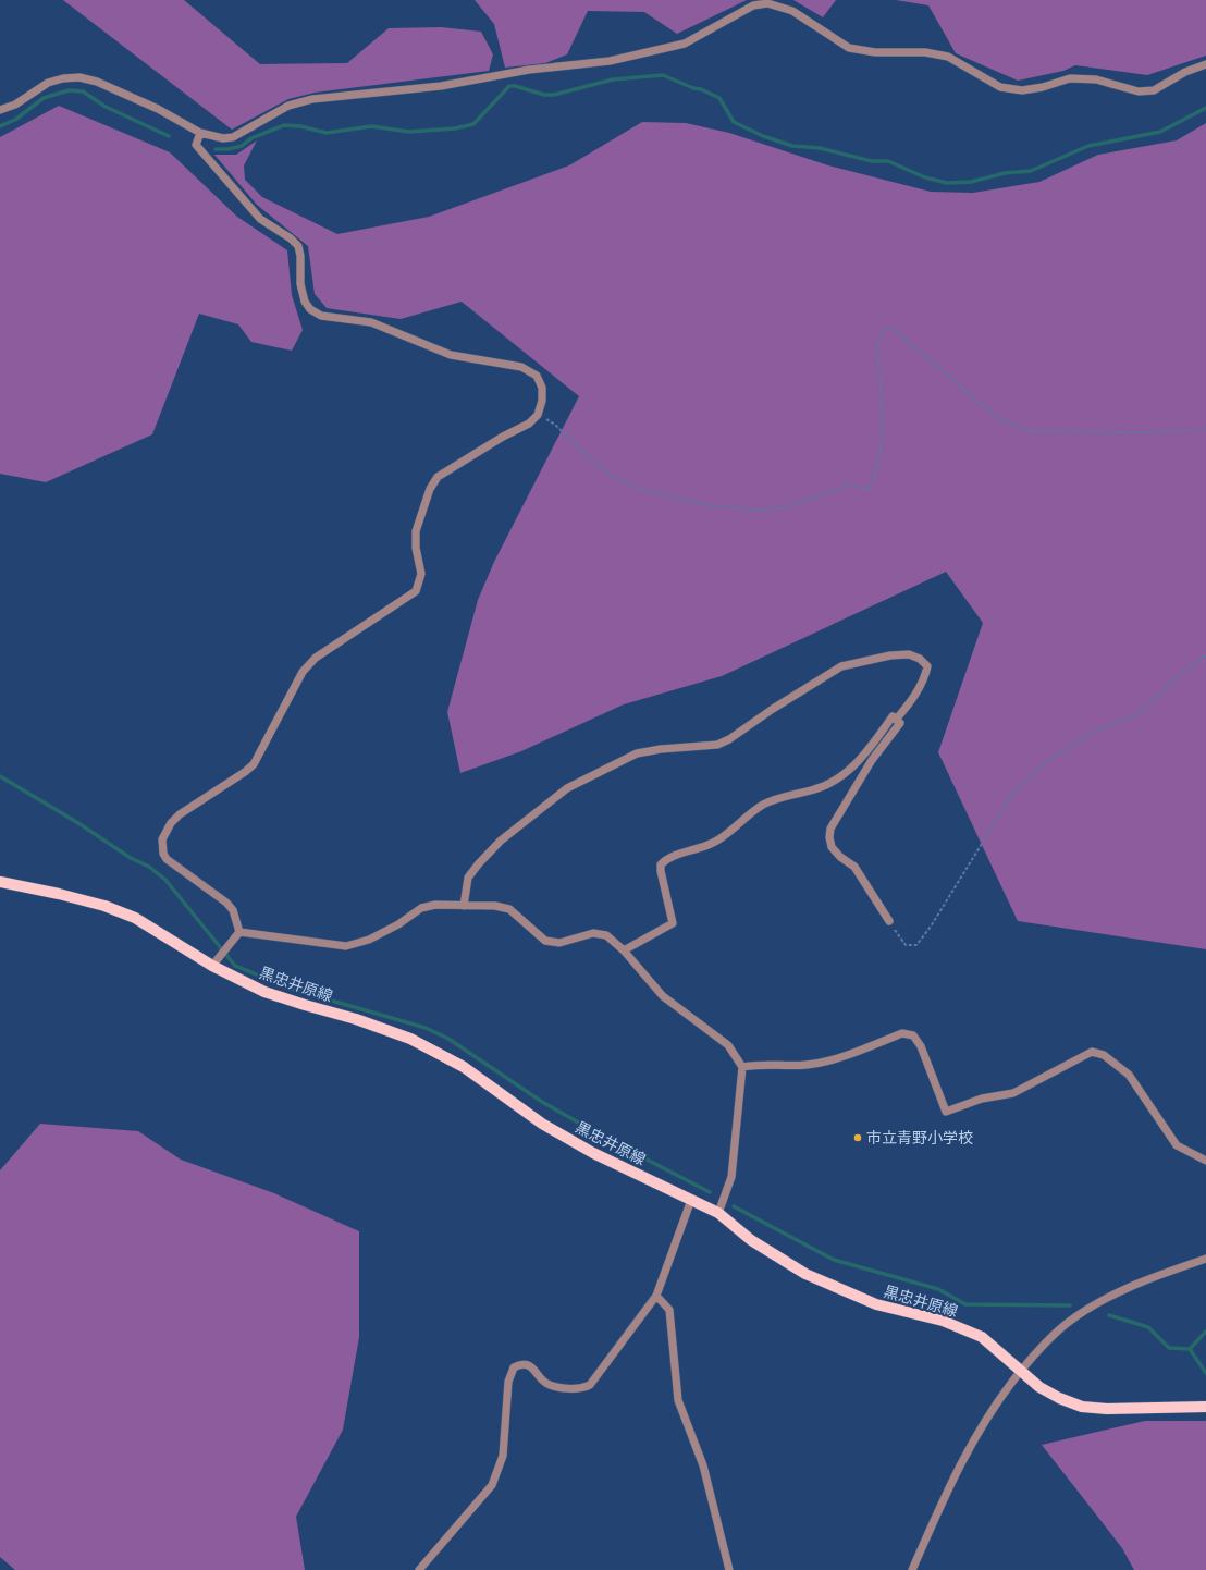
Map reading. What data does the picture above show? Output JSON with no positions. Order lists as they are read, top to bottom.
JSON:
{
  "streets": {
    "main road": ["黒忠井原線"]
  },
  "places": ["市立青野小学校"]
}
